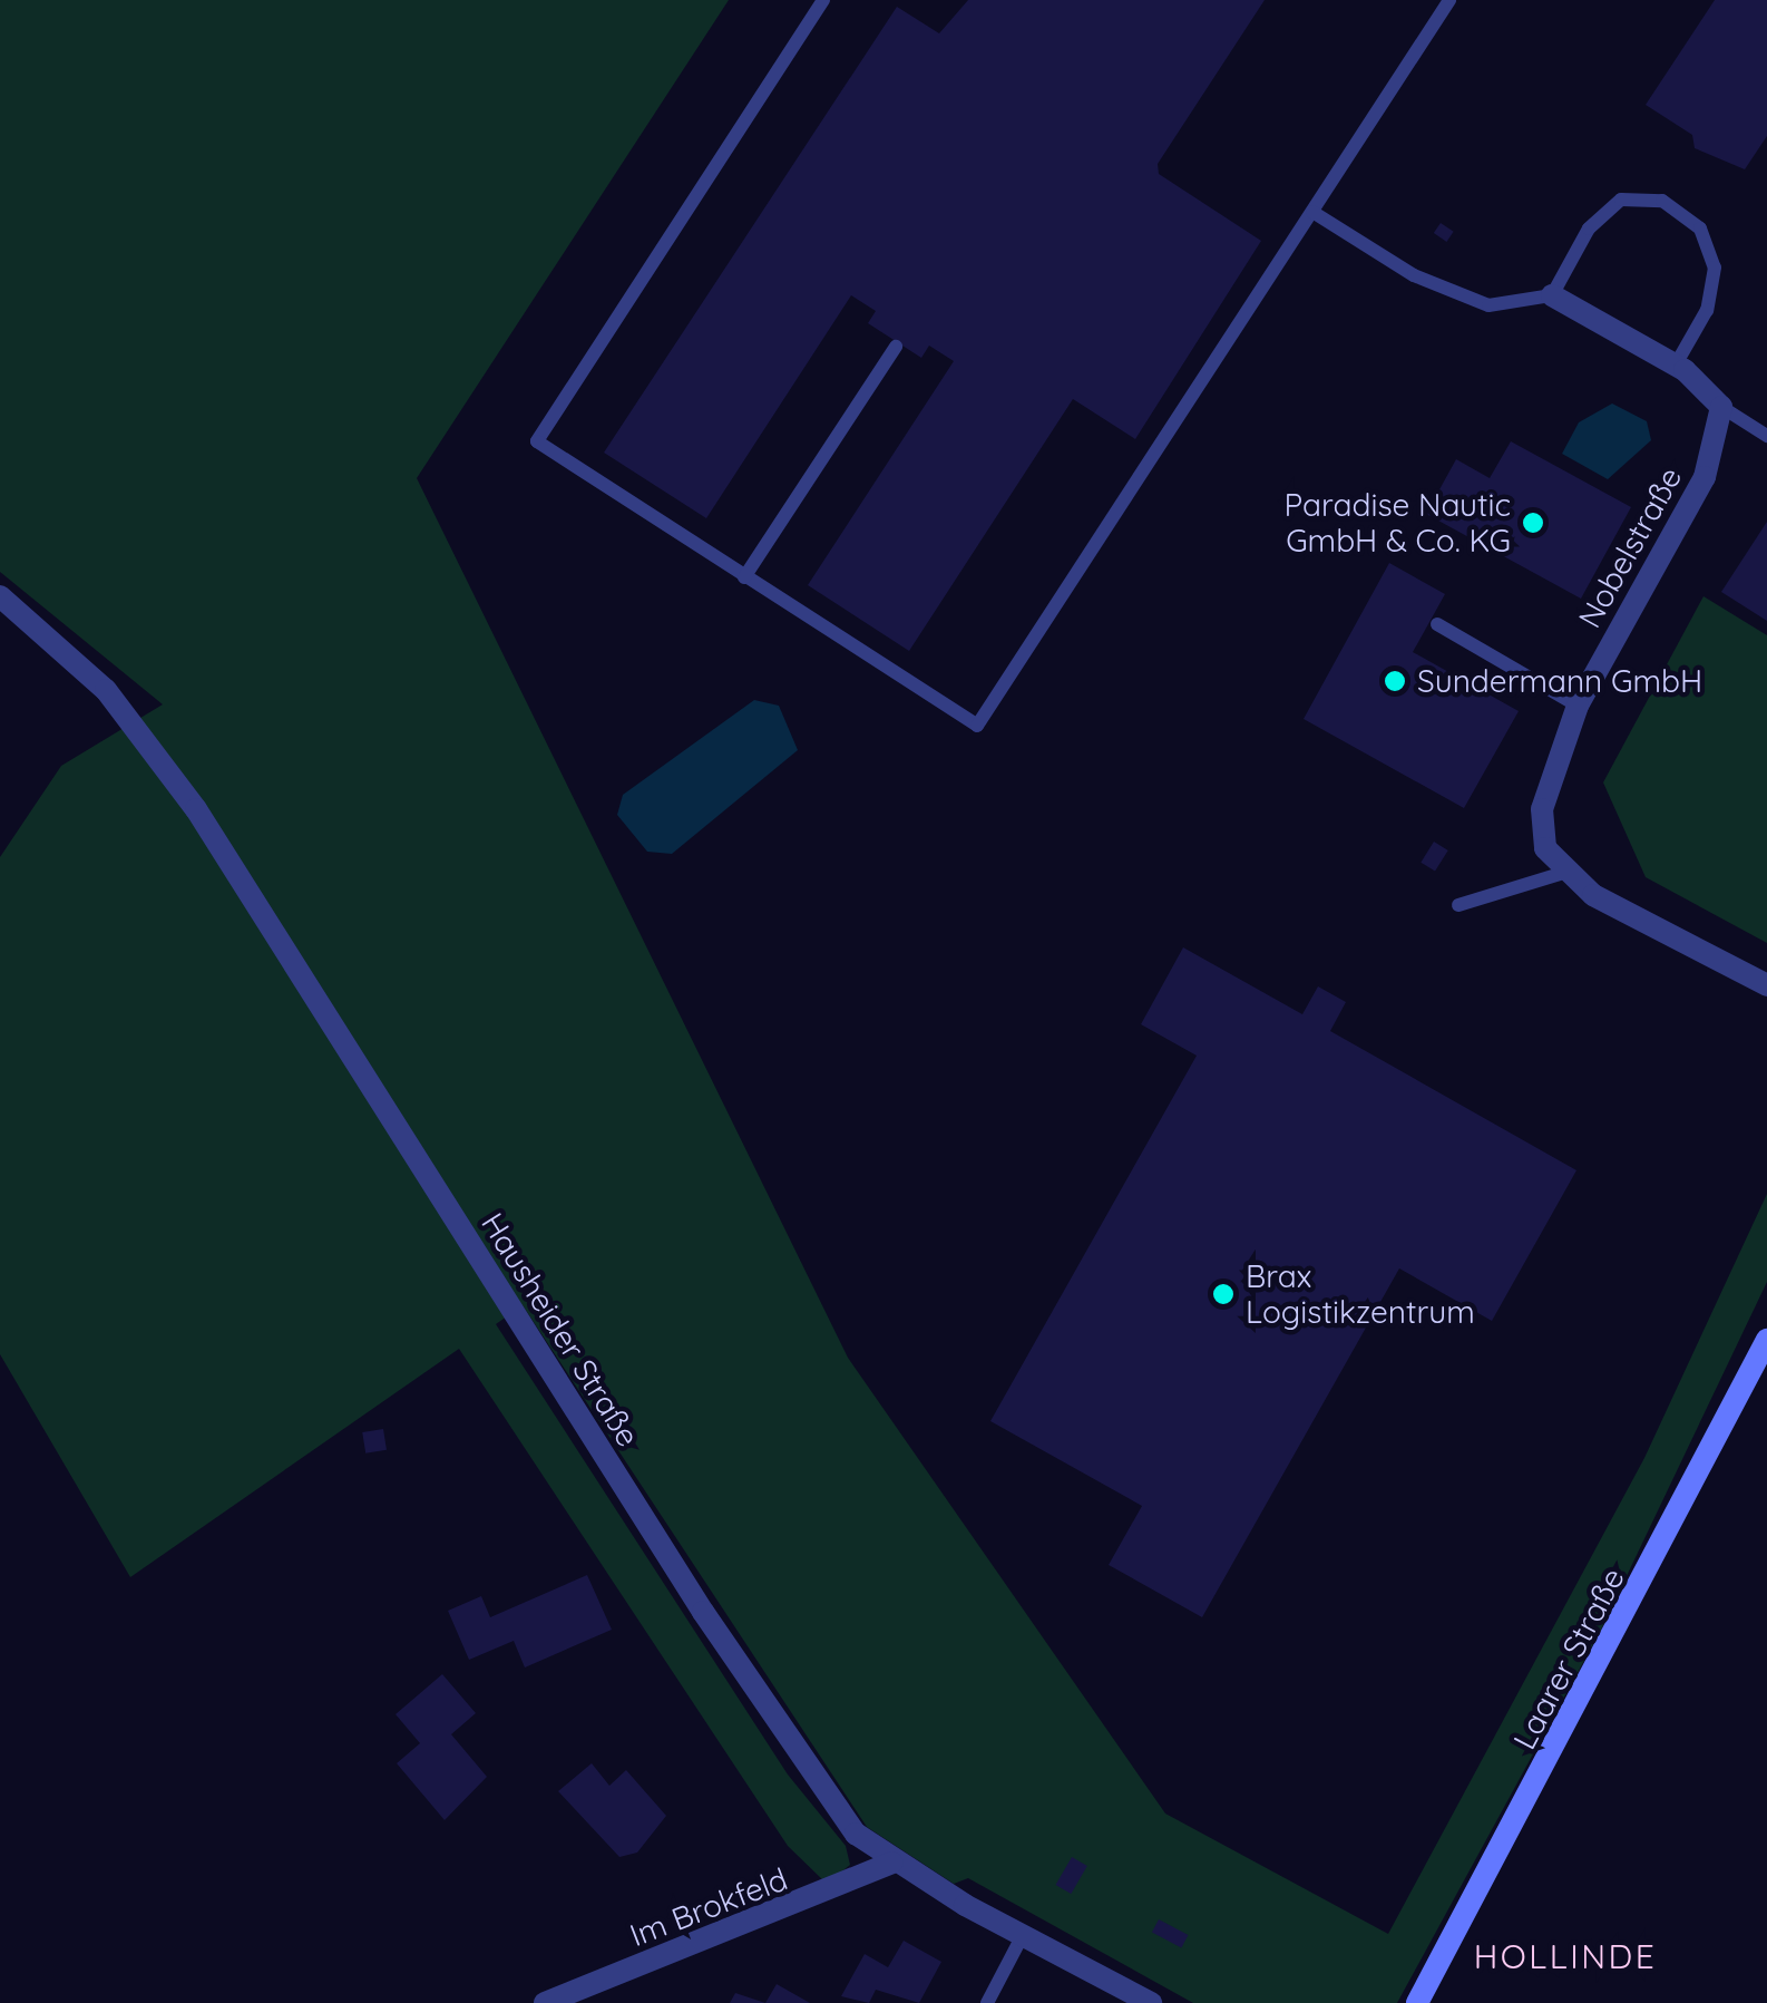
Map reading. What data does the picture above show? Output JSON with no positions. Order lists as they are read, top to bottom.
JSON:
{
  "streets": {
    "main road": ["Laarer Straße"],
    "street": ["Nobelstraße", "Hausheider Straße", "Im Brokfeld"]
  },
  "crossings": [
    ["Hausheider Straße", "Im Brokfeld"]
  ],
  "districts": ["HOLLINDE"],
  "places": ["Paradise Nautic GmbH & Co. KG", "Sundermann GmbH", "Brax Logistikzentrum"]
}
